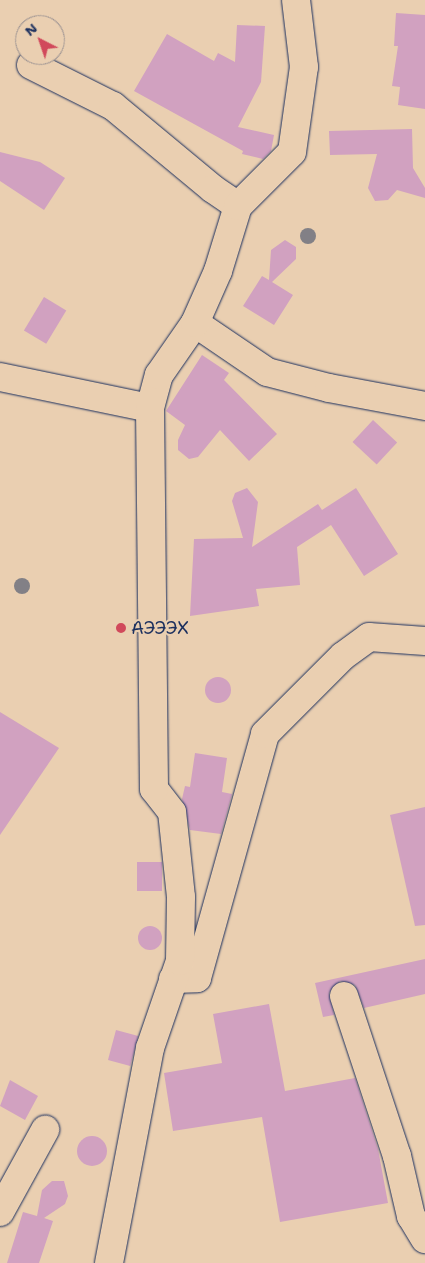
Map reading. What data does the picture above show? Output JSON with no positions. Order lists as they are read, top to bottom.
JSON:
{
  "places": ["АЭЭЭХ"],
  "north": "top left"
}
